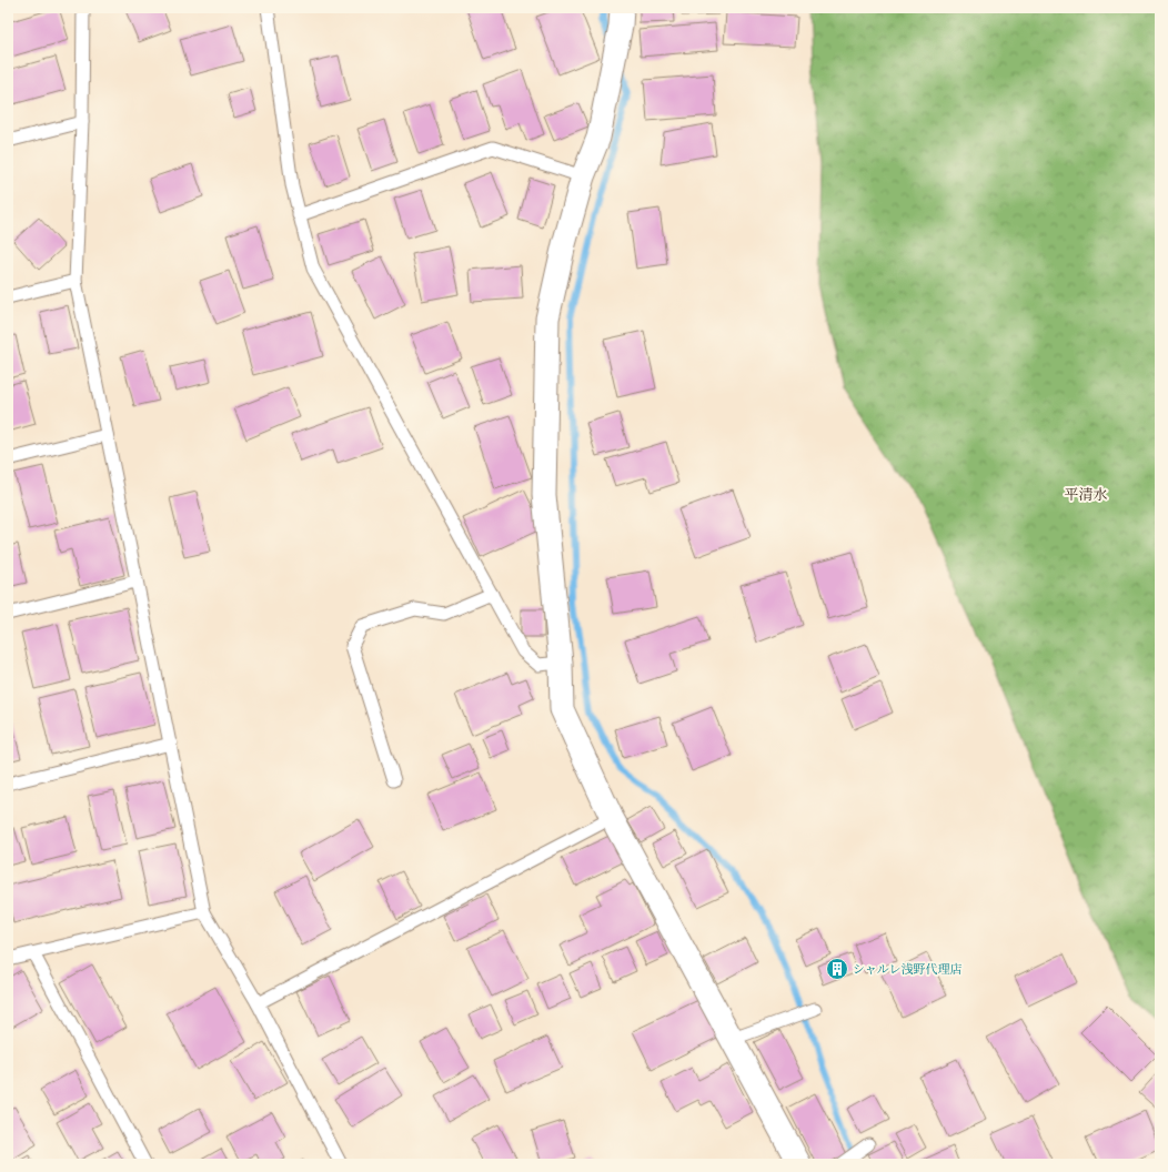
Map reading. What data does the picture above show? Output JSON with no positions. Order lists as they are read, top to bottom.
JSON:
{
  "districts": ["平清水"],
  "places": {
    "building": ["シャルレ浅野代理店"]
  }
}
